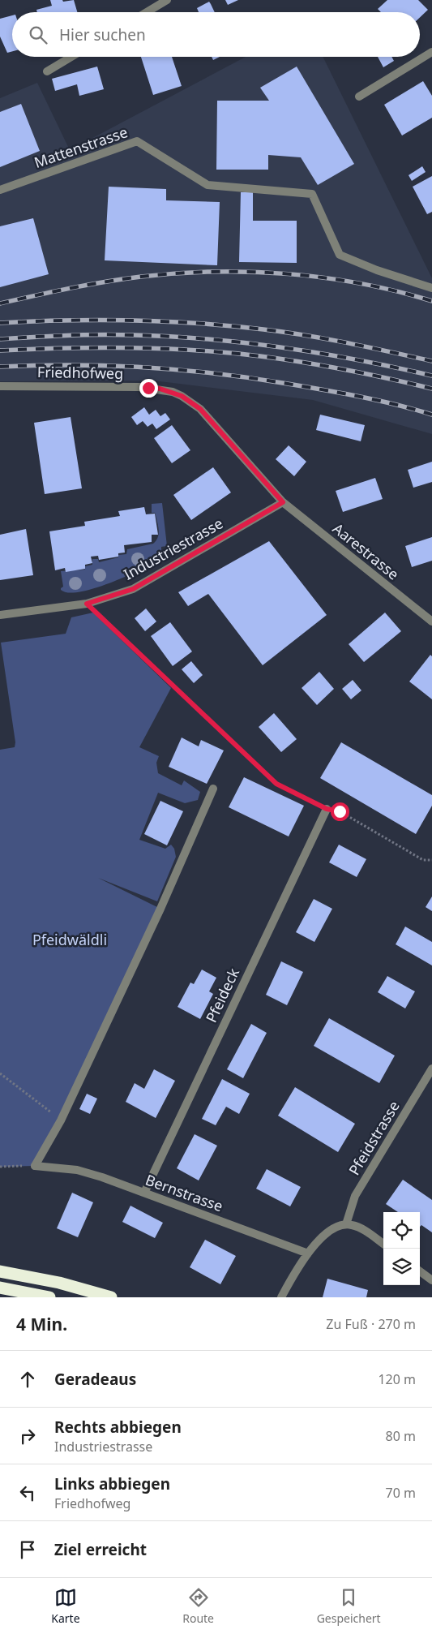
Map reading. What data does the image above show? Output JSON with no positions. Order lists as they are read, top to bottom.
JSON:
{
  "streets": {
    "street": [
      "Mattenstrasse",
      "Friedhofweg",
      "Industriestrasse",
      "Aarestrasse",
      "Pfeideck",
      "Pfeidstrasse",
      "Bernstrasse"
    ]
  },
  "crossings": [
    ["Friedhofweg", "Industriestrasse"],
    ["Friedhofweg", "Aarestrasse"],
    ["Industriestrasse", "Aarestrasse"],
    ["Pfeideck", "Bernstrasse"]
  ],
  "parks": ["Pfeidwäldli"],
  "page": {
    "search": "Hier suchen",
    "heading": ["4 Min.", "Zu Fuß · 270 m"],
    "list": [
      ["Geradeaus", "120 m"],
      ["Rechts abbiegen", "Industriestrasse", "80 m"],
      ["Links abbiegen", "Friedhofweg", "70 m"],
      "Ziel erreicht"
    ],
    "nav": ["Karte", "Route", "Gespeichert"]
  }
}
